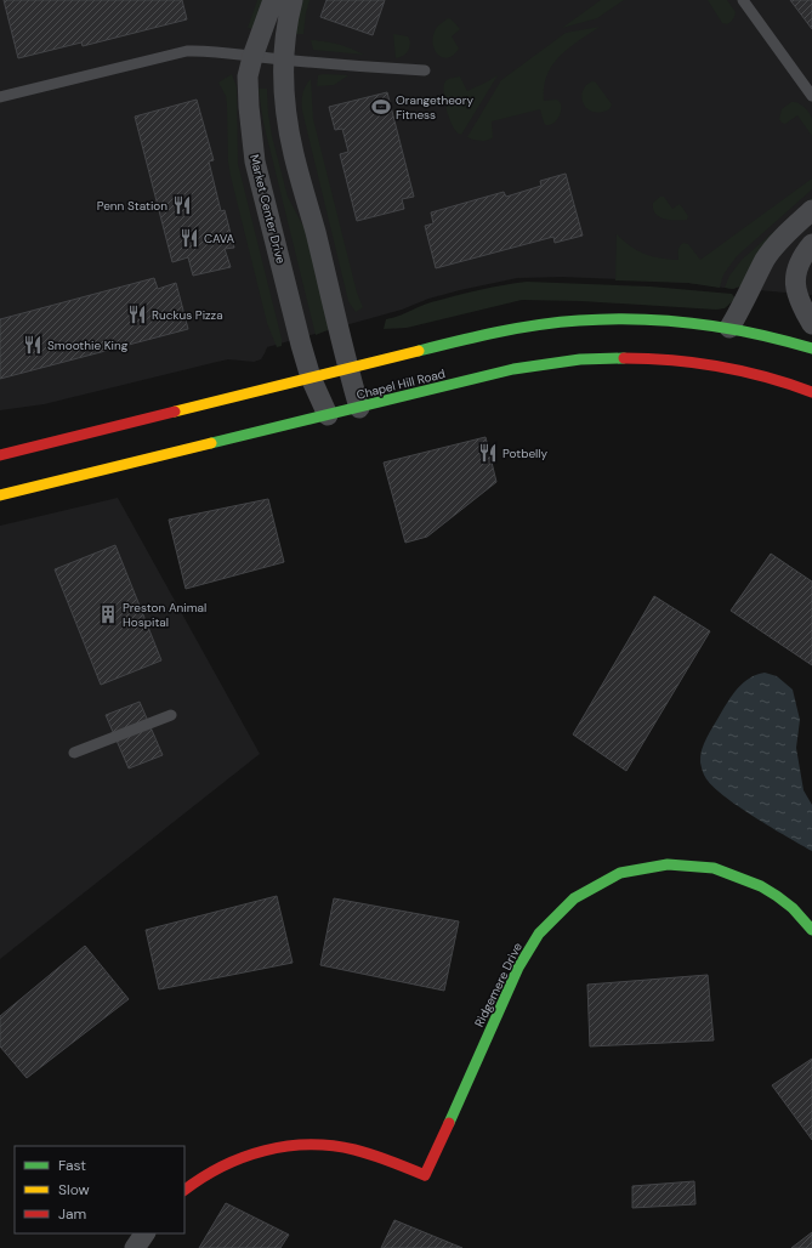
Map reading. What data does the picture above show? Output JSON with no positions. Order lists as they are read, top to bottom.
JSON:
{
  "streets": {
    "main road": ["Chapel Hill Road", "Ridgemere Drive"],
    "street": ["Market Center Drive"]
  },
  "crossings": [
    ["Market Center Drive", "Chapel Hill Road"]
  ],
  "places": {
    "sports": ["Orangetheory Fitness"],
    "restaurant": [
      "Penn Station",
      "CAVA",
      "Ruckus Pizza",
      "Smoothie King",
      "Potbelly"
    ],
    "building": ["Preston Animal Hospital"]
  },
  "legend": ["Fast", "Slow", "Jam"]
}
